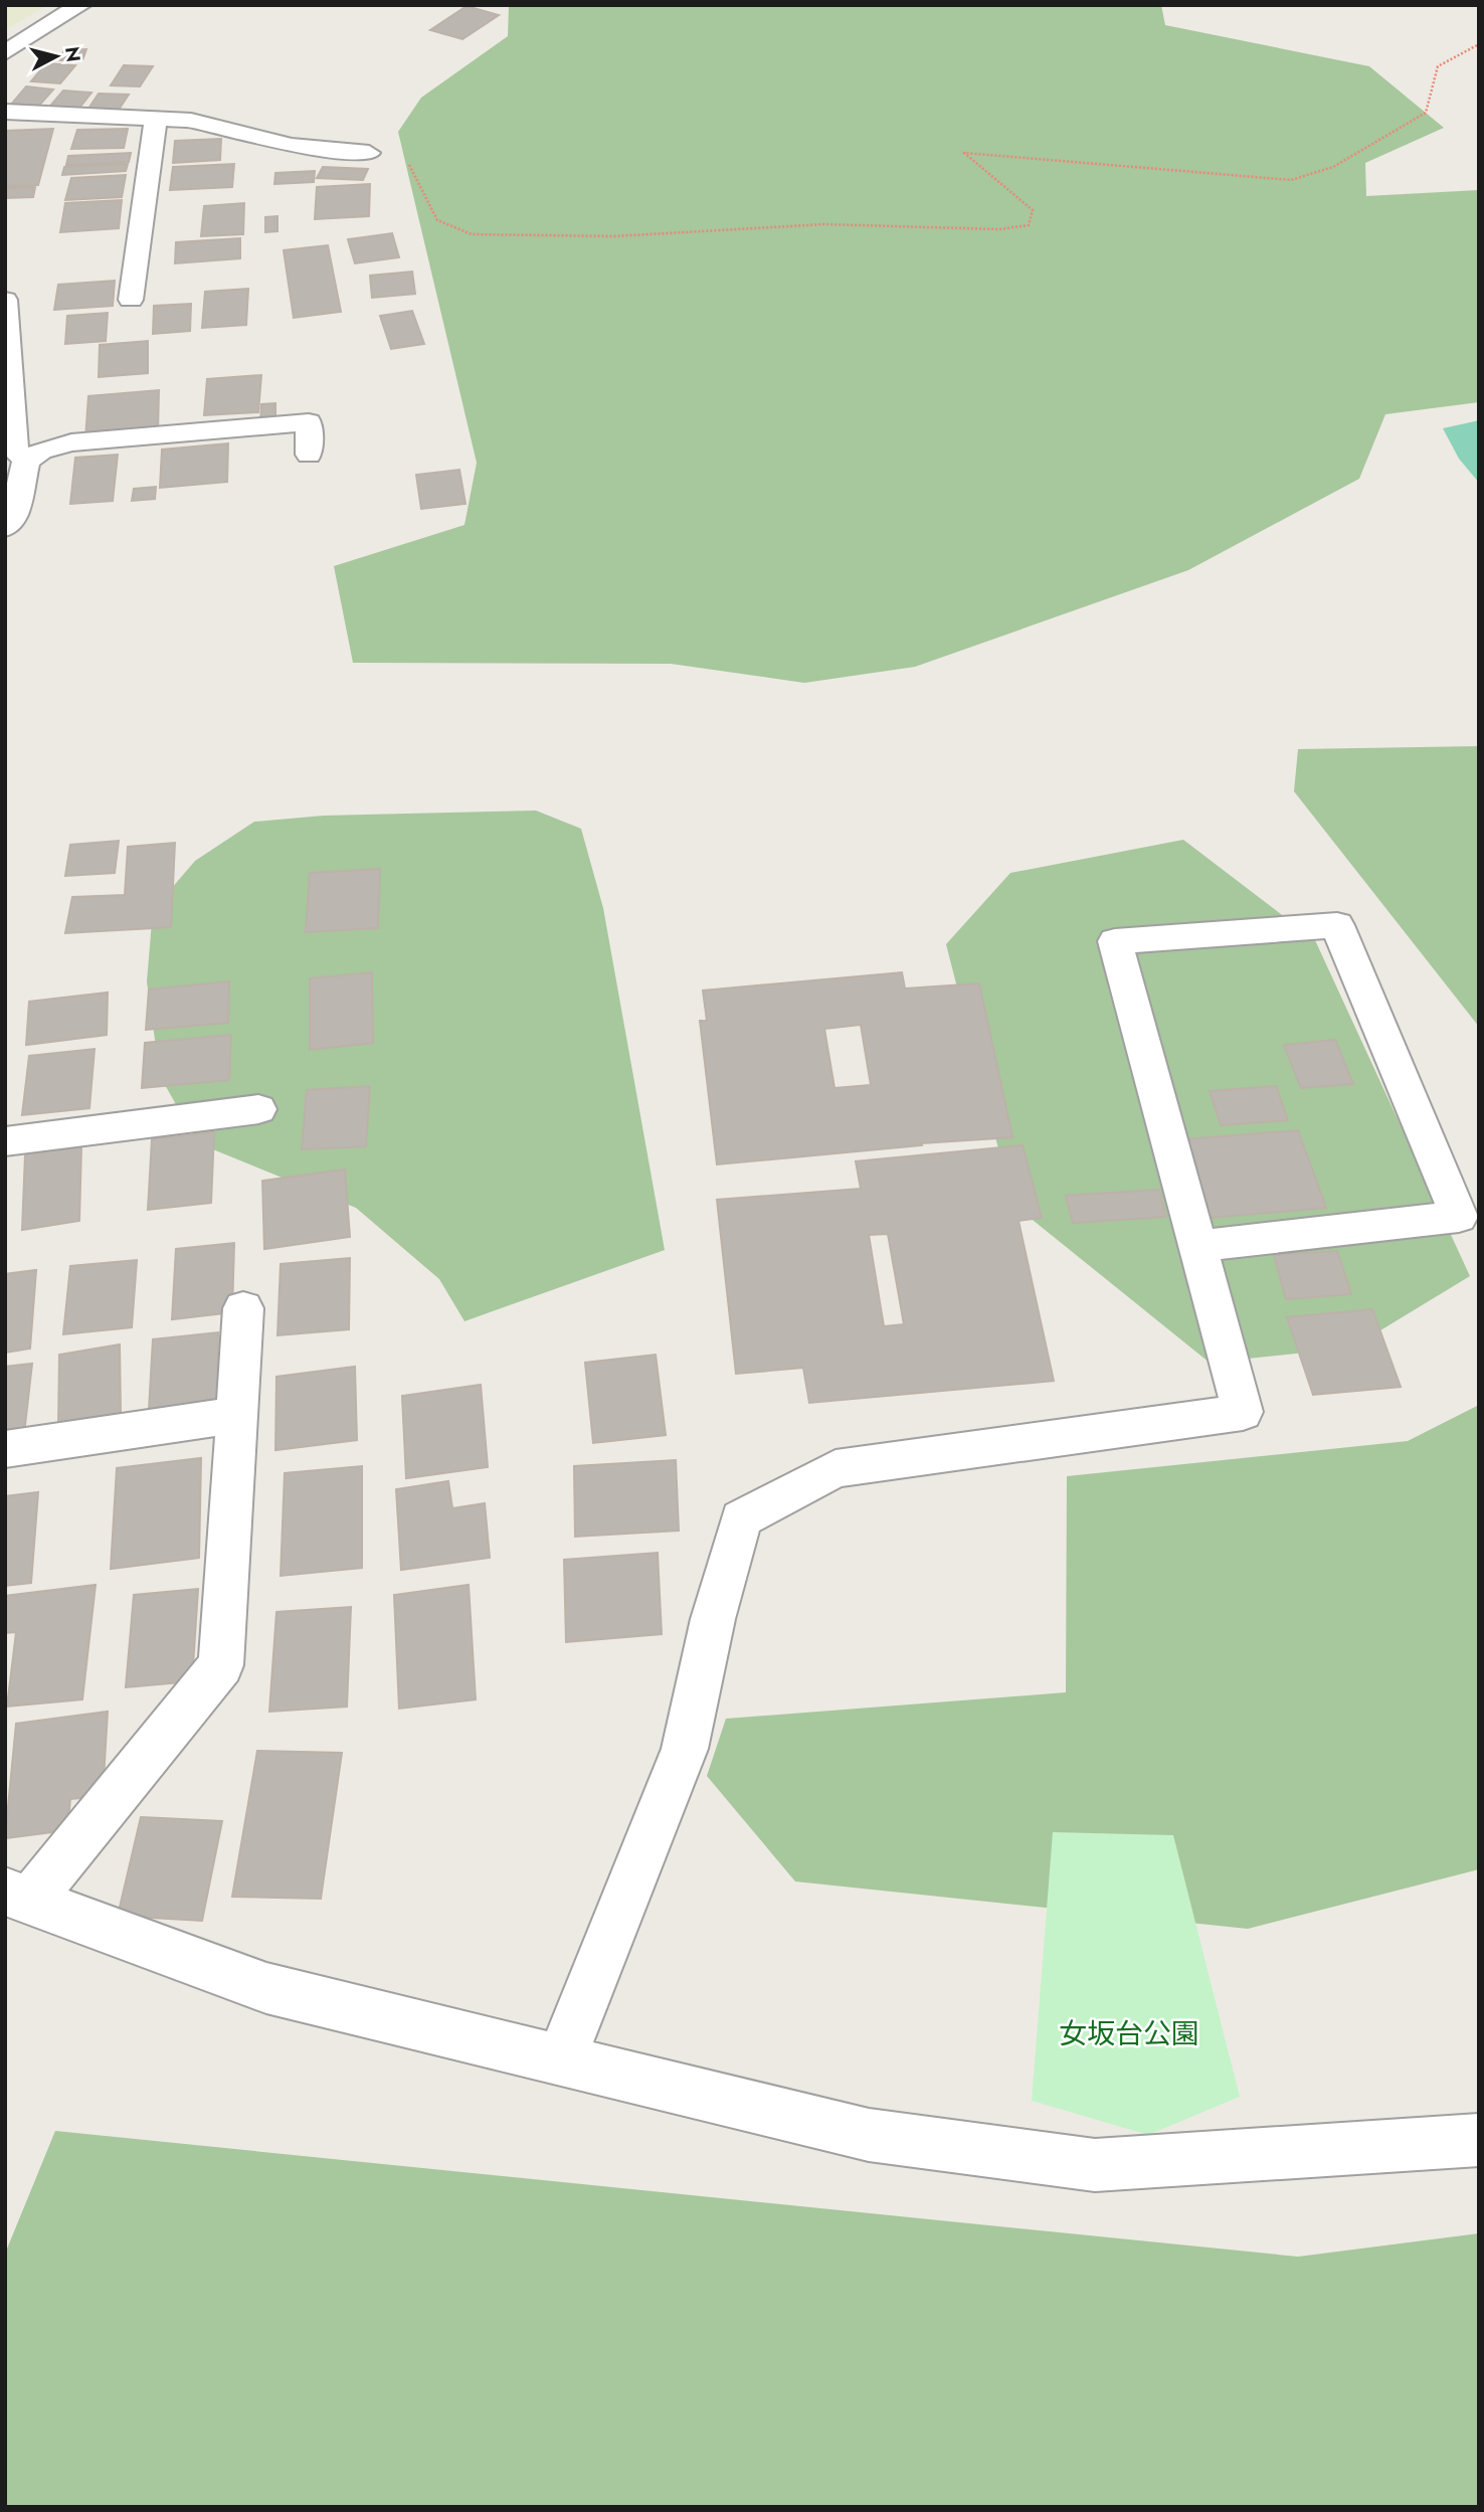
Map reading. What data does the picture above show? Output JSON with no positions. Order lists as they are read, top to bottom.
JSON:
{
  "parks": ["女坂台公園"],
  "north": "right"
}
